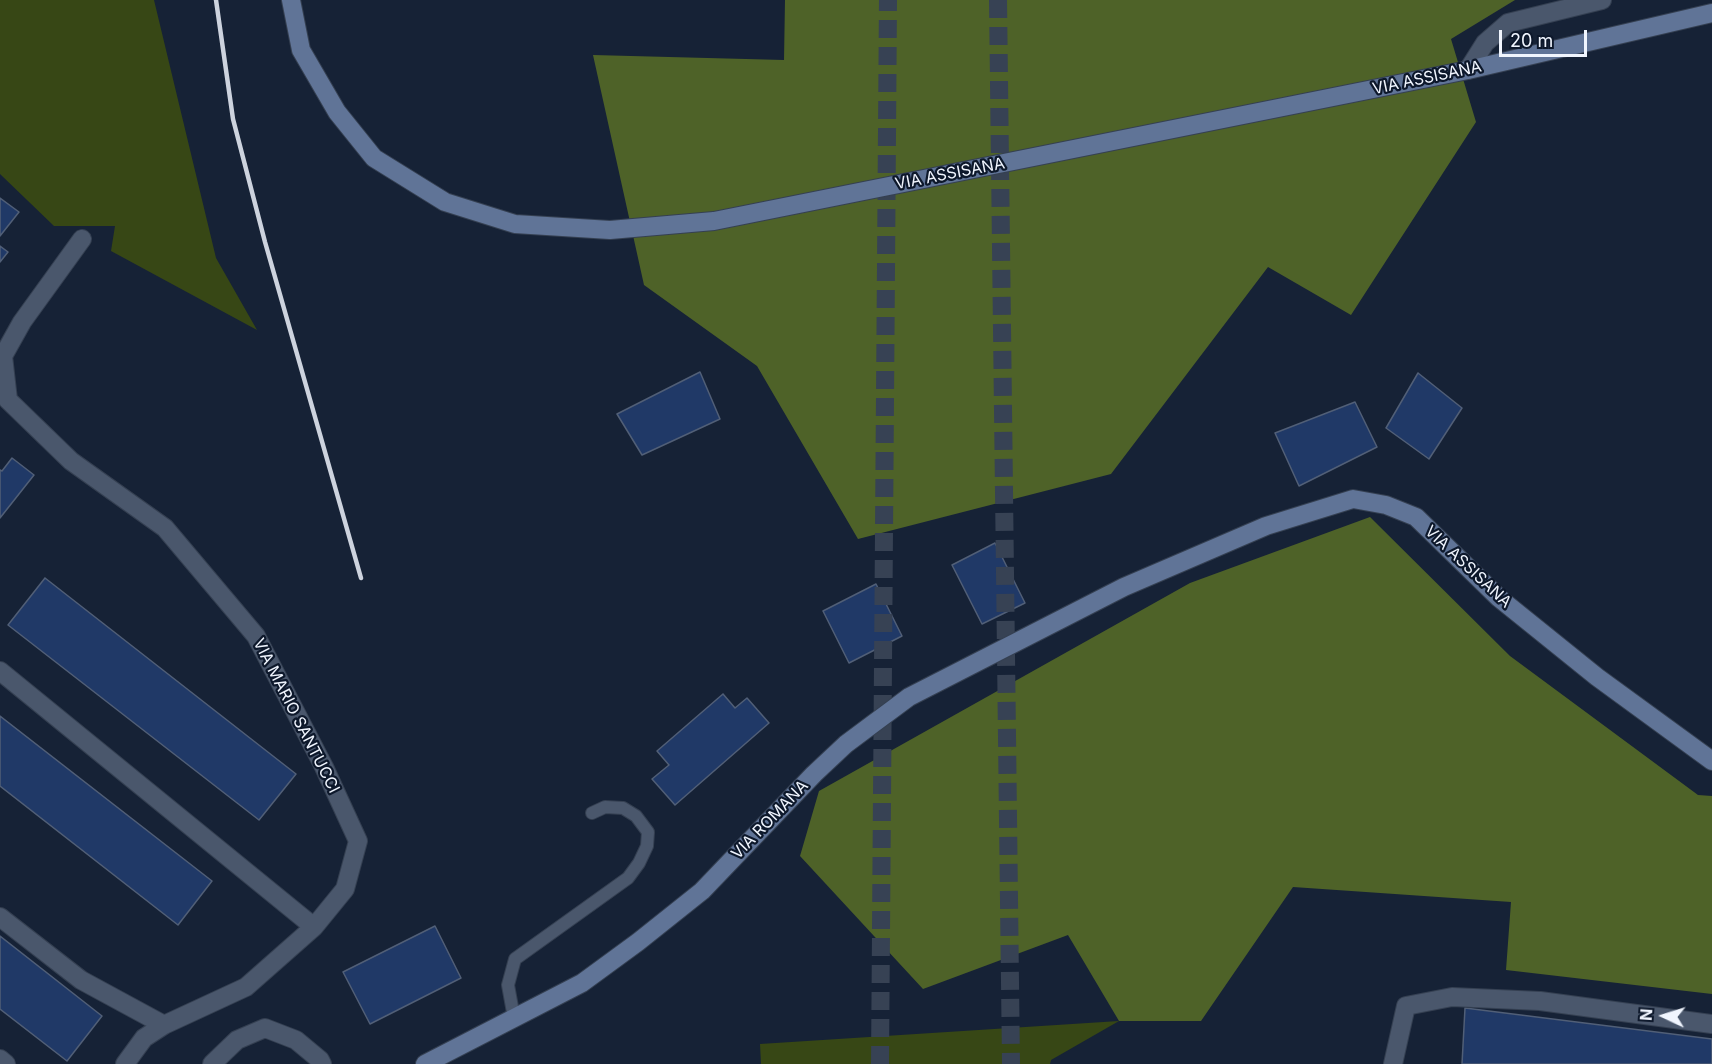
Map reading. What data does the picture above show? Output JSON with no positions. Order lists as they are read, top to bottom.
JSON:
{
  "streets": {
    "main road": ["VIA ASSISANA", "VIA ROMANA"],
    "street": ["VIA MARIO SANTUCCI"]
  },
  "crossings": [
    ["VIA ASSISANA", "VIA ROMANA"]
  ],
  "scale_bar": "20 m",
  "north": "left"
}
